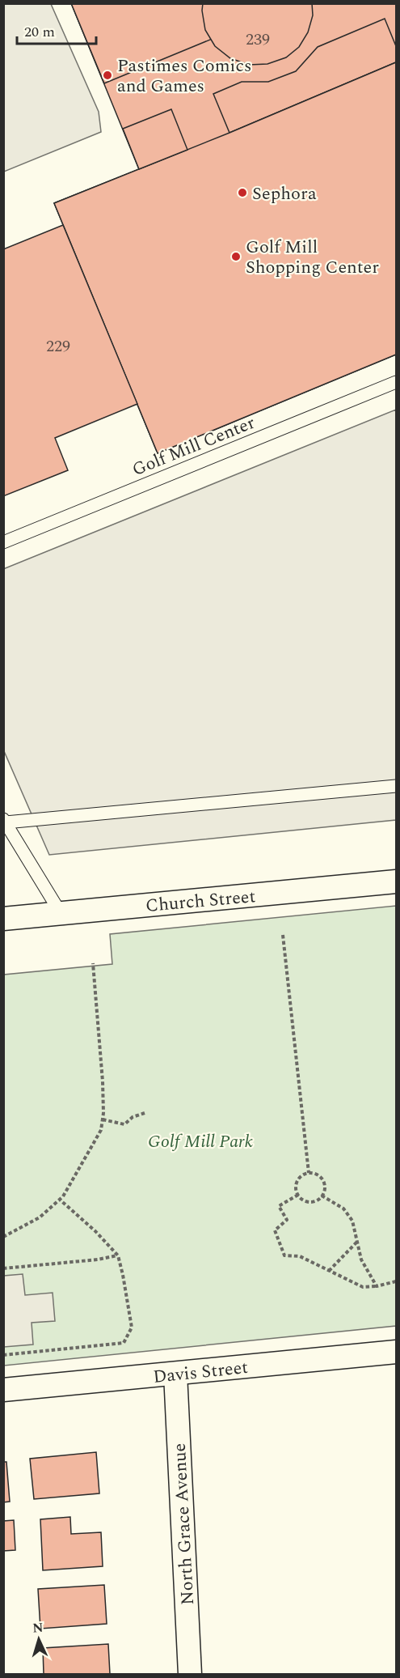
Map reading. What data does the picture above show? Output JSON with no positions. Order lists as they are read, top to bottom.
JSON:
{
  "streets": {
    "street": ["Church Street", "Davis Street", "North Grace Avenue"],
    "lane": ["Golf Mill Center"]
  },
  "crossings": [
    ["Davis Street", "North Grace Avenue"]
  ],
  "parks": ["Golf Mill Park"],
  "places": ["Pastimes Comics and Games", "Sephora", "Golf Mill Shopping Center"],
  "house_numbers": ["239", "229"],
  "scale_bar": "20 m",
  "north": "top"
}
